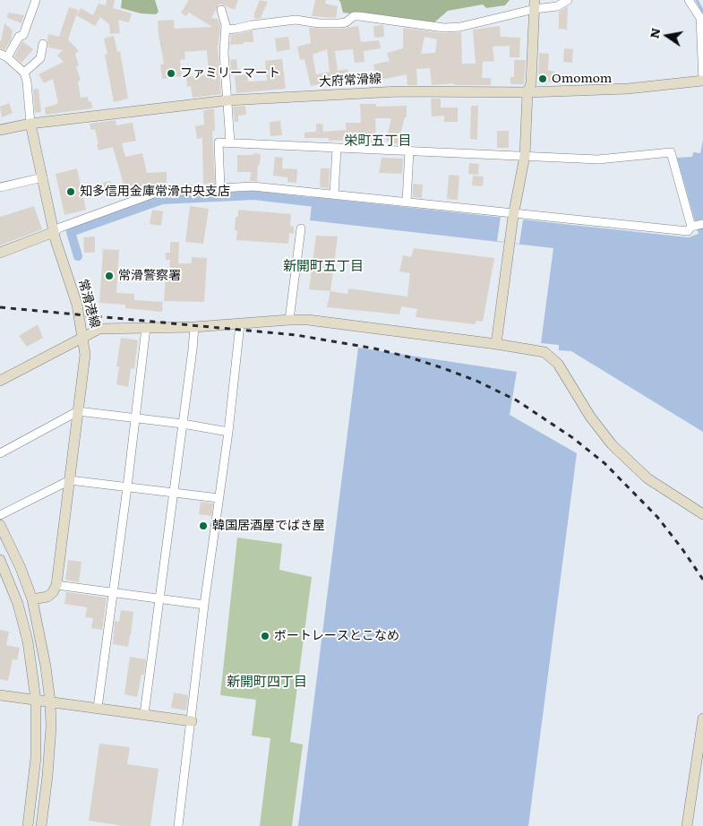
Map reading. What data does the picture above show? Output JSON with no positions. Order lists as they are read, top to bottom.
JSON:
{
  "streets": {
    "street": ["大府常滑線", "常滑港線"]
  },
  "crossings": [
    ["大府常滑線", "常滑港線"]
  ],
  "districts": ["栄町五丁目", "新開町五丁目", "新開町四丁目"],
  "places": [
    "ファミリーマート",
    "Omomom",
    "知多信用金庫常滑中央支店",
    "常滑警察署",
    "韓国居酒屋でばき屋",
    "ボートレースとこなめ"
  ],
  "north": "left"
}
